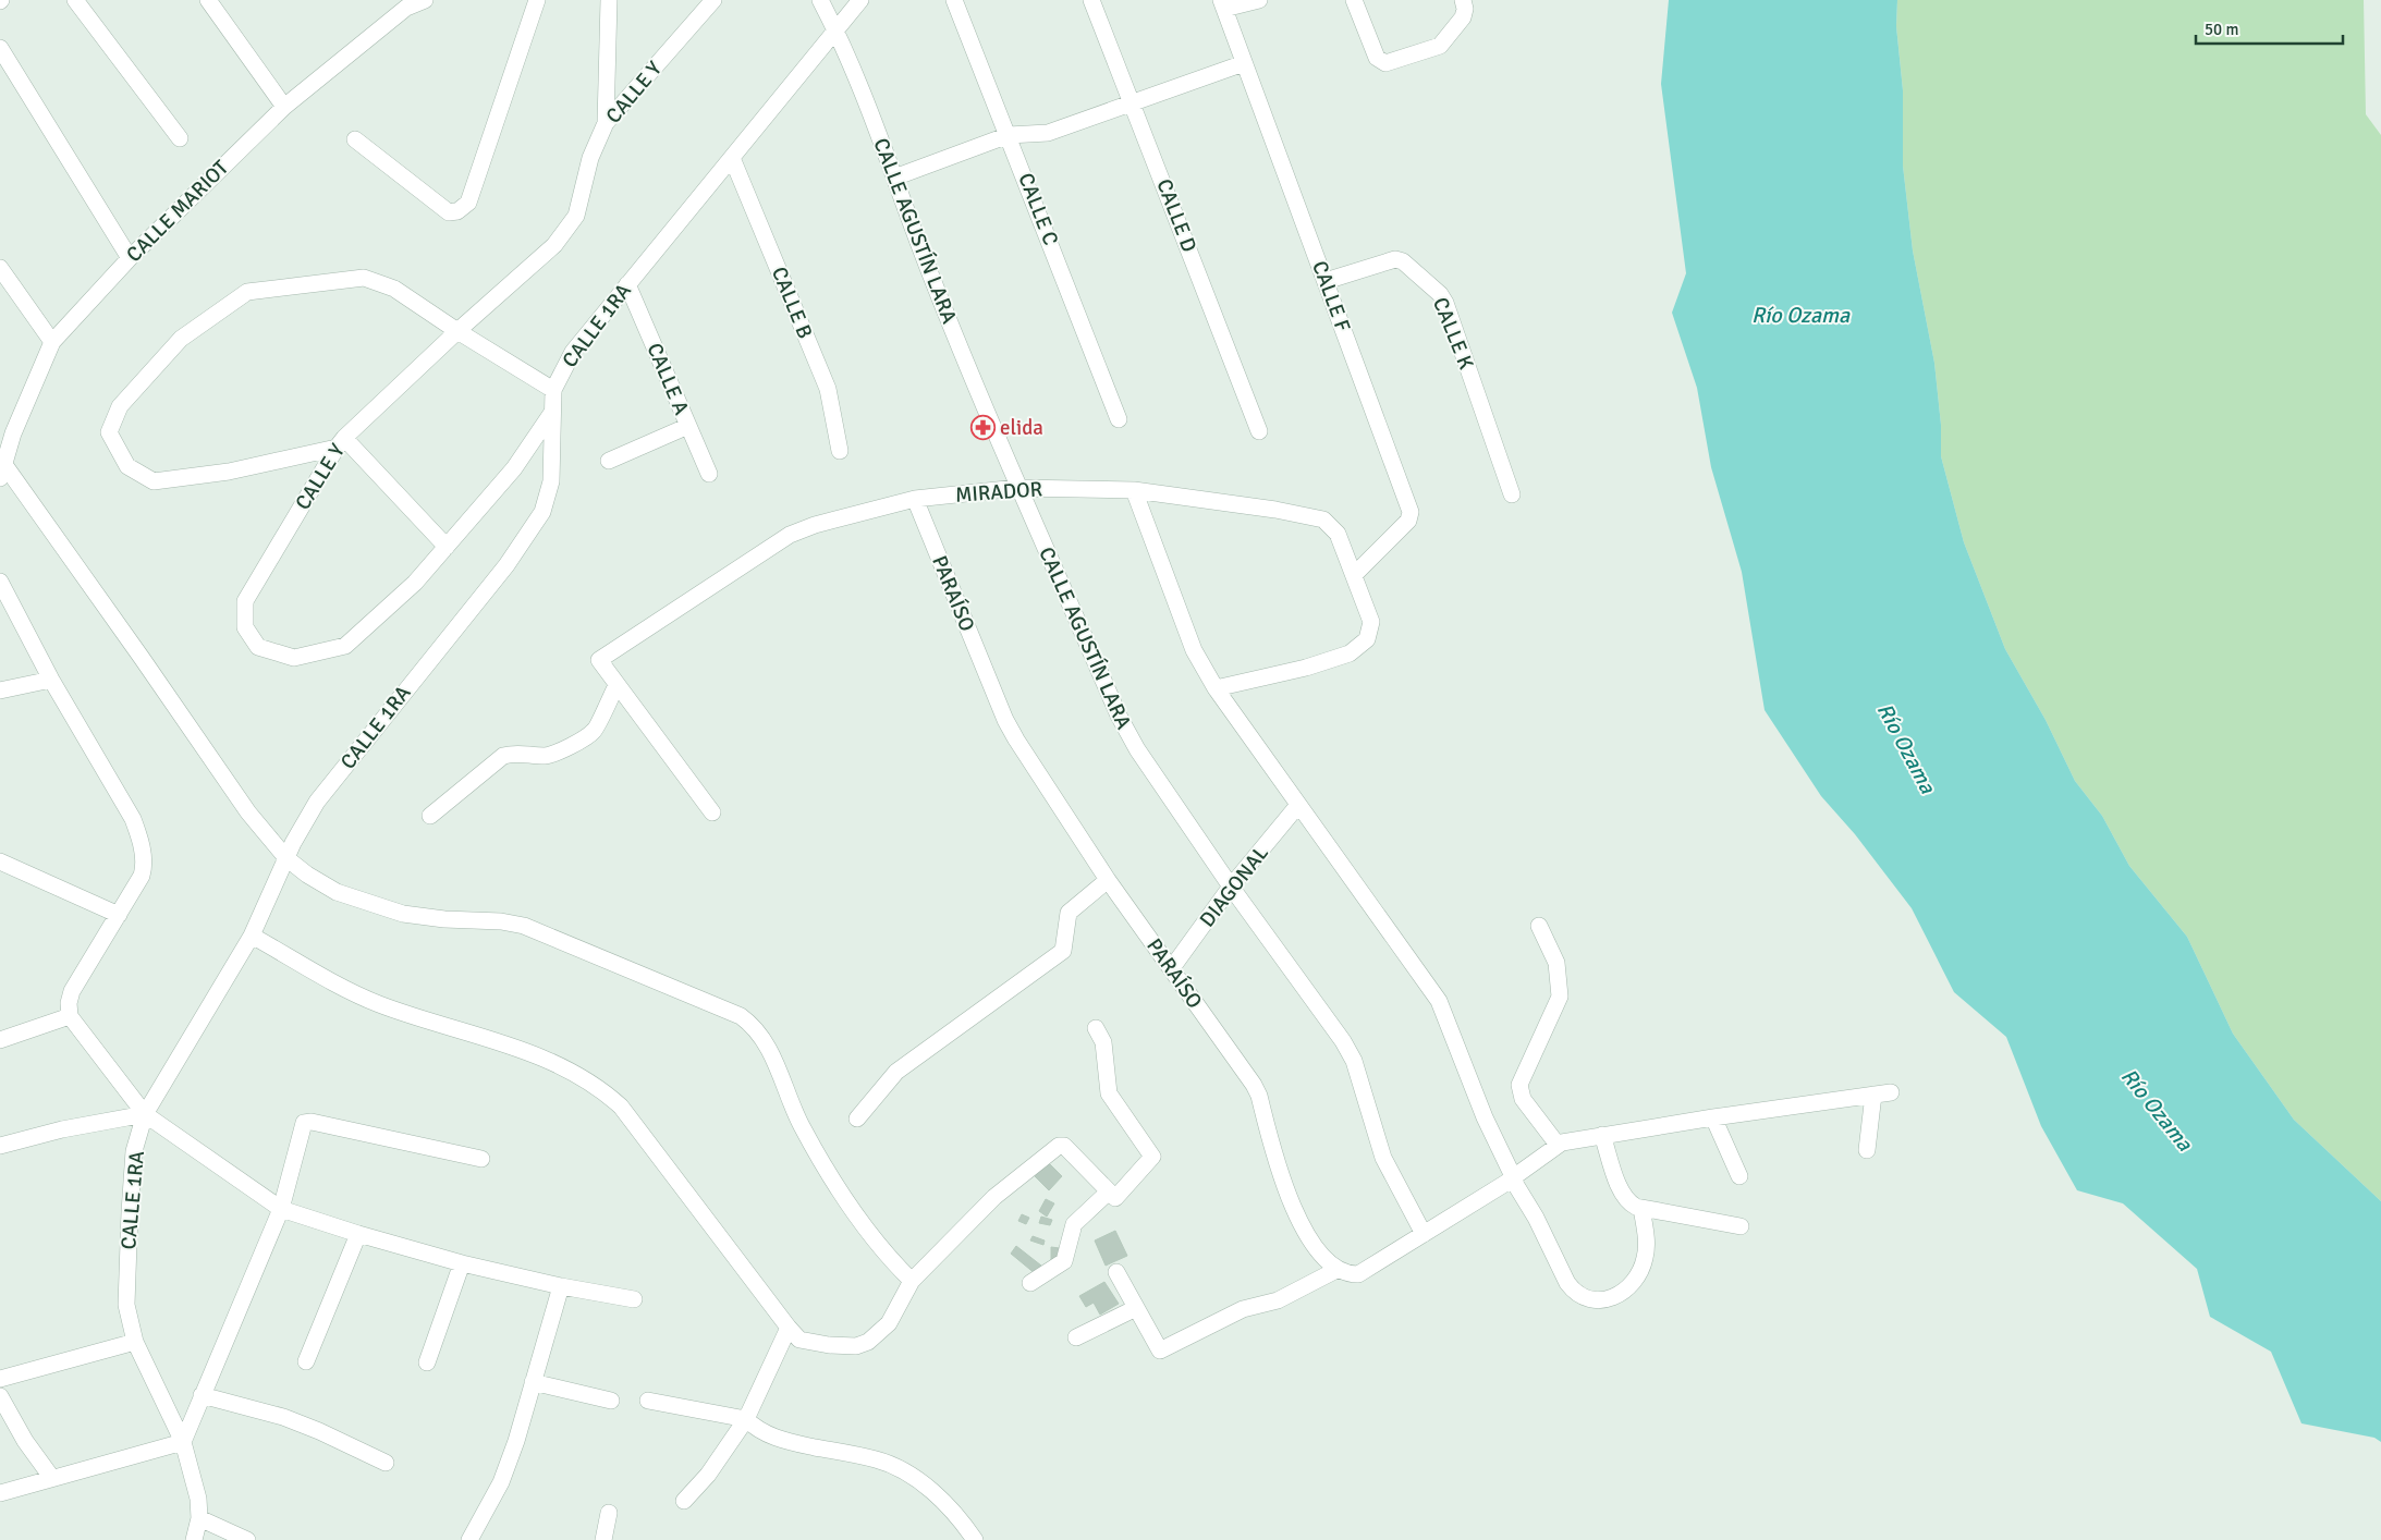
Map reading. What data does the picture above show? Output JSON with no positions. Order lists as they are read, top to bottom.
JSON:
{
  "streets": {
    "street": [
      "CALLE Y",
      "CALLE C",
      "CALLE MARIOT",
      "CALLE D",
      "CALLE AGUSTÍN LARA",
      "CALLE F",
      "CALLE B",
      "CALLE 1RA",
      "CALLE K",
      "CALLE A",
      "MIRADOR",
      "PARAÍSO",
      "DIAGONAL"
    ]
  },
  "crossings": [
    ["CALLE Y", "CALLE 1RA"],
    ["CALLE AGUSTÍN LARA", "CALLE 1RA"],
    ["CALLE AGUSTÍN LARA", "MIRADOR"],
    ["CALLE AGUSTÍN LARA", "DIAGONAL"],
    ["CALLE F", "CALLE K"],
    ["CALLE F", "MIRADOR"],
    ["CALLE B", "CALLE 1RA"],
    ["CALLE 1RA", "CALLE A"],
    ["MIRADOR", "PARAÍSO"],
    ["PARAÍSO", "DIAGONAL"]
  ],
  "water": ["Río Ozama"],
  "places": {
    "pharmacy": ["elida"]
  },
  "scale_bar": "50 m"
}
